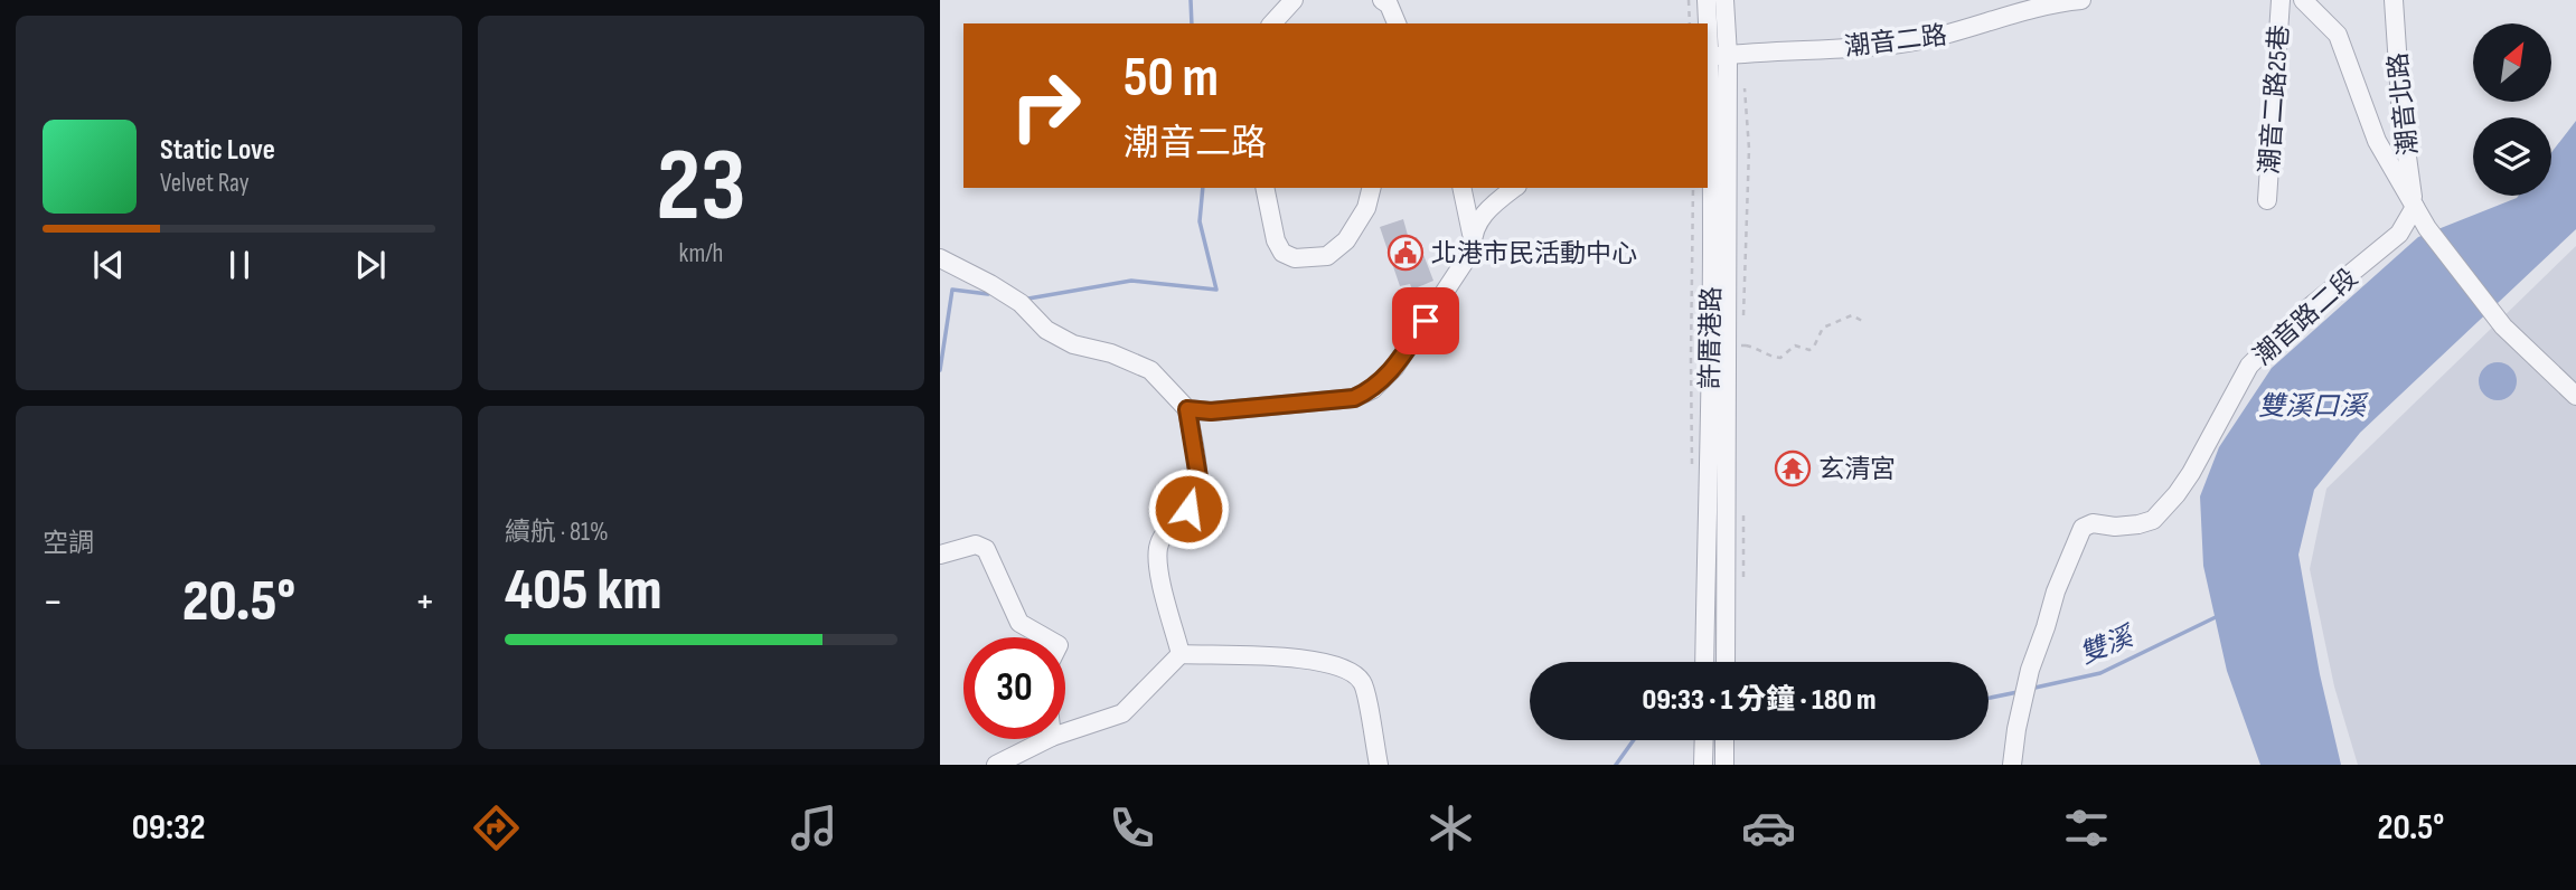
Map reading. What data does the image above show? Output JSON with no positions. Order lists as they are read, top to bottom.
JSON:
{
  "streets": {
    "street": [
      "潮音二路",
      "潮音二路25巷",
      "潮音北路",
      "潮音路二段",
      "許厝港路"
    ]
  },
  "crossings": [
    ["潮音二路", "許厝港路"],
    ["潮音北路", "潮音路二段"]
  ],
  "water": ["雙溪口溪", "雙溪"],
  "places": {
    "public building": ["北港市民活動中心"],
    "temple": ["玄清宮"]
  },
  "north": "top right",
  "page": {
    "tile": [
      ["23", "km/h"],
      "空調",
      ["續航 · 81%", "405 km"]
    ],
    "turn": ["50 m", "潮音二路"],
    "song": ["Static Love", "Velvet Ray"],
    "heat": ["−", "20.5°", "+"],
    "limit": "30",
    "trip": "09:33 · 1 分鐘 · 180 m",
    "tabs": ["09:32", "20.5°"]
  }
}
